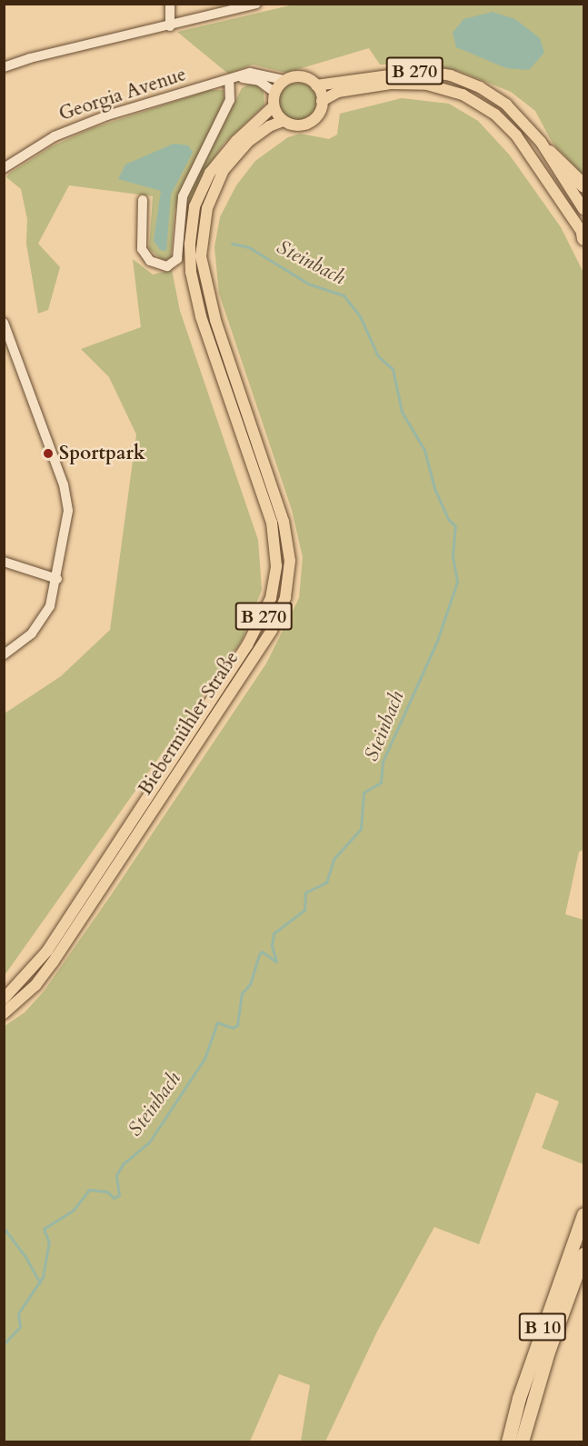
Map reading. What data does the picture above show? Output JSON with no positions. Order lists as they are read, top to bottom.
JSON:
{
  "streets": {
    "highway": ["B 10"],
    "main road": ["B 270", "Biebermühler Straße"],
    "street": ["Georgia Avenue"]
  },
  "crossings": [
    ["B 270", "Georgia Avenue"],
    ["B 270", "Biebermühler Straße"],
    ["Georgia Avenue", "Biebermühler Straße"]
  ],
  "water": ["Steinbach"],
  "places": ["Sportpark"]
}
